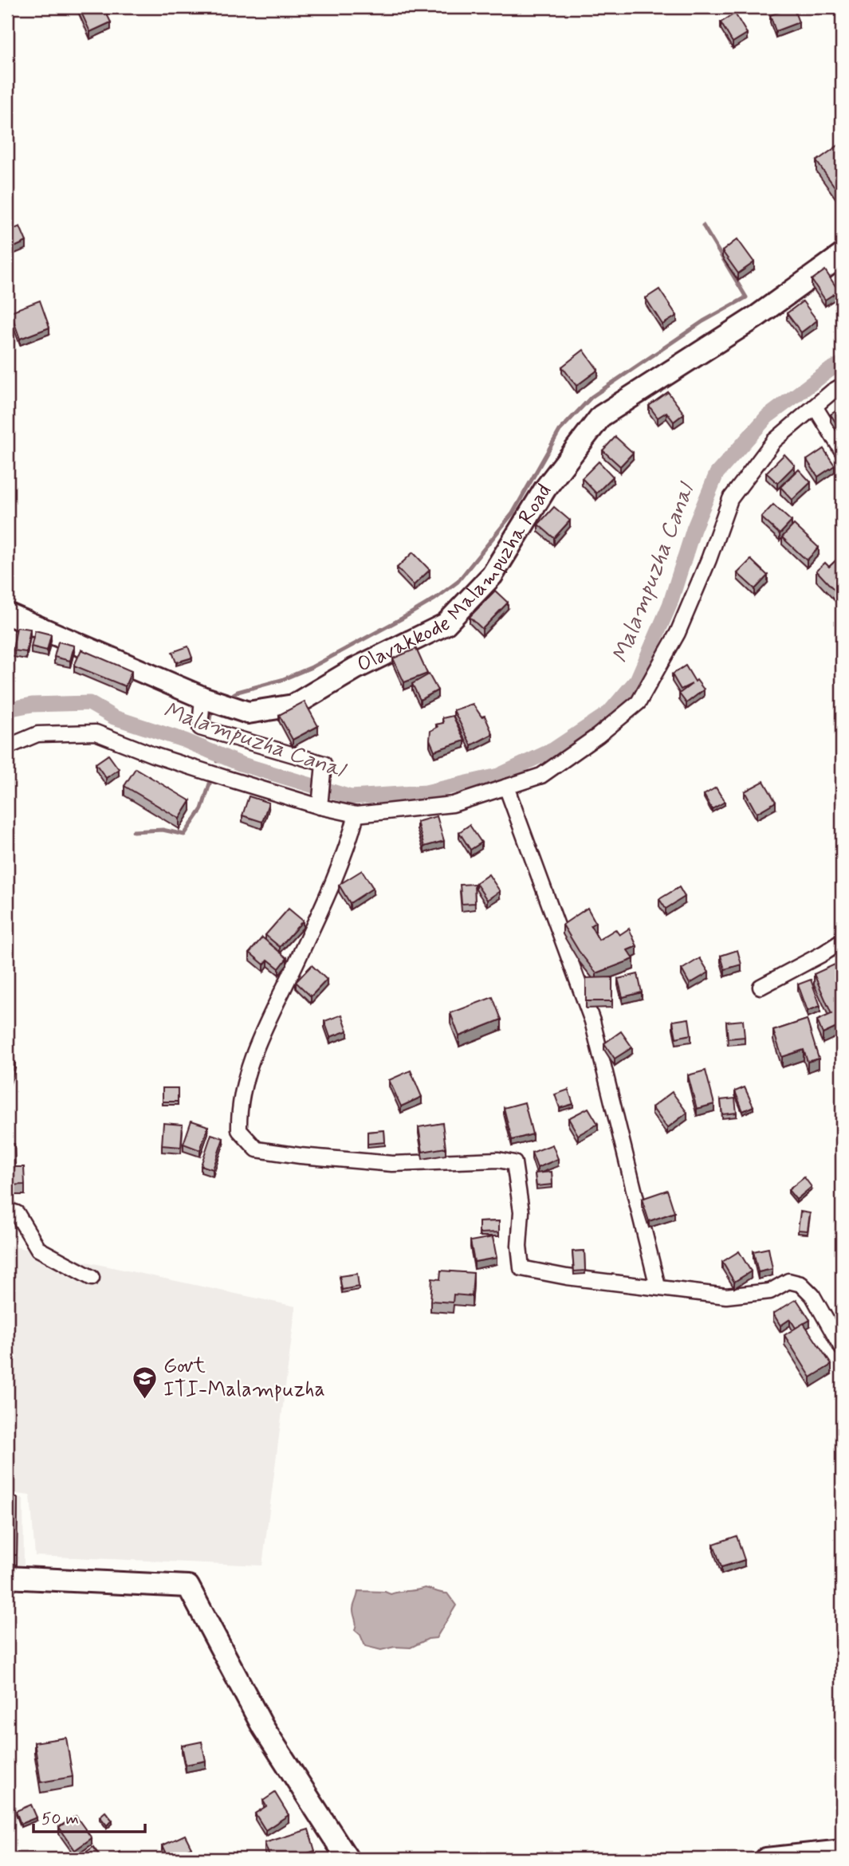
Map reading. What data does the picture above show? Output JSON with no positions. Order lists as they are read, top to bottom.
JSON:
{
  "streets": {
    "main road": ["Olavakkode Malampuzha Road"]
  },
  "water": ["Malampuzha Canal"],
  "places": {
    "school or university": ["Govt ITI-Malampuzha"]
  },
  "scale_bar": "50 m"
}
